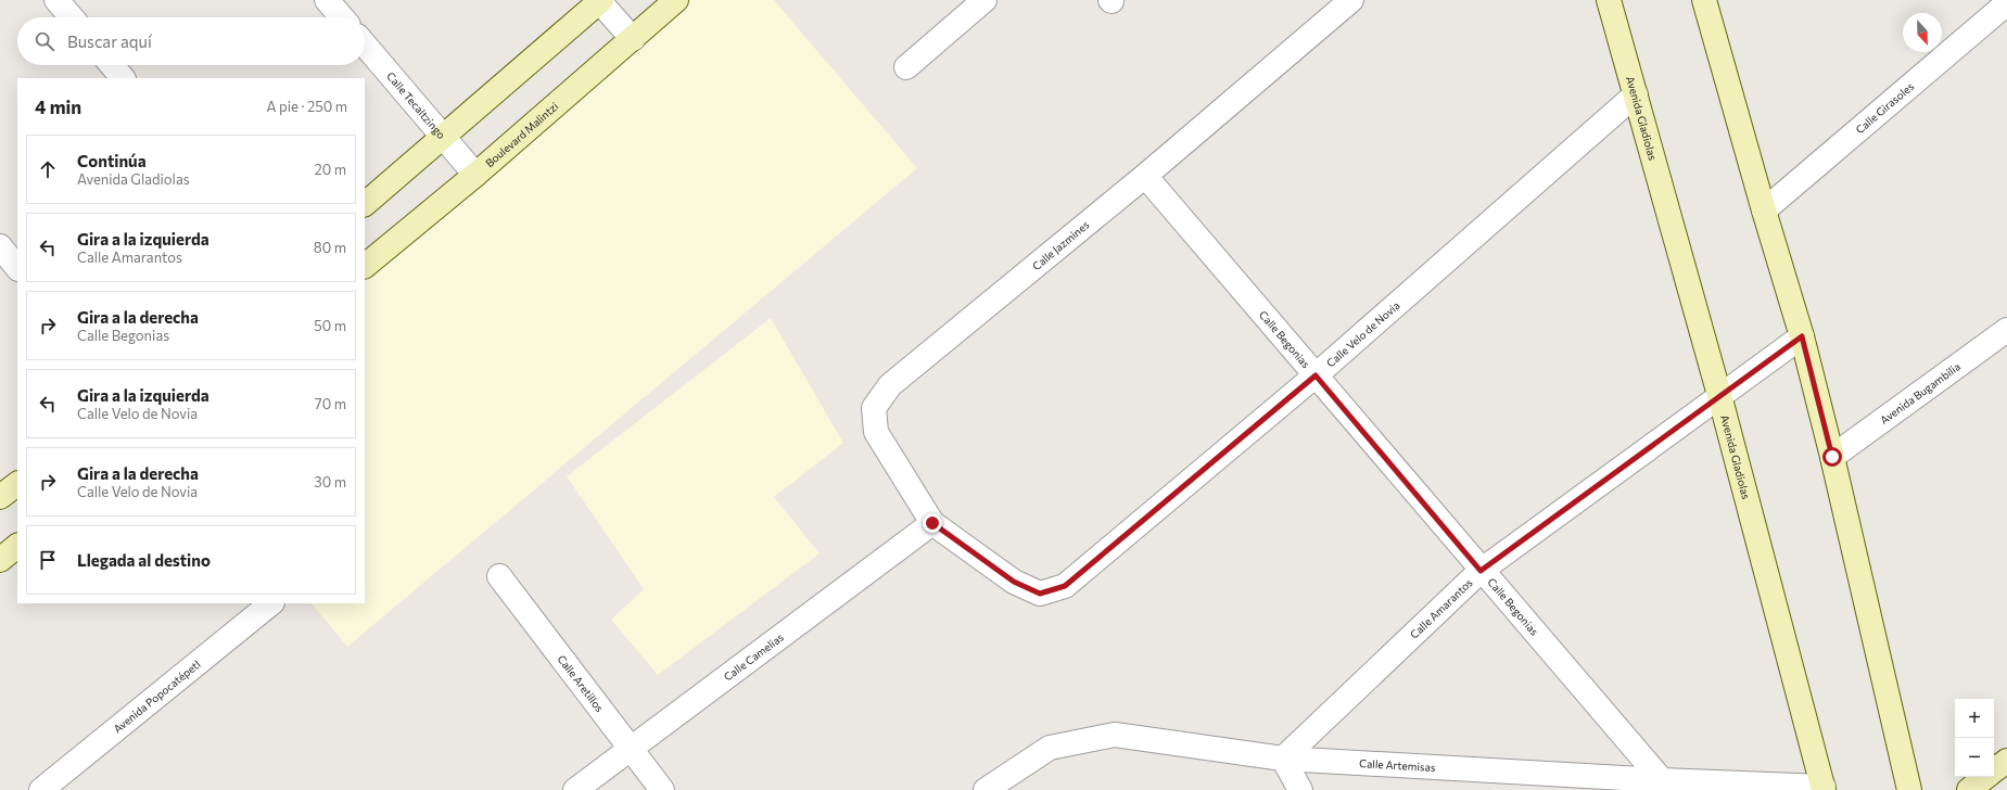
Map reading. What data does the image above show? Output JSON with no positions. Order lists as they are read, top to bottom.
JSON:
{
  "streets": {
    "street": [
      "Calle Tecaltzingo",
      "Calle Girasoles",
      "Avenida Gladiolas",
      "Boulevard Malintzi",
      "Calle Jazmines",
      "Calle Velo de Novia",
      "Calle Begonias",
      "Avenida Bugambilia",
      "Calle Amarantos",
      "Calle Camelias",
      "Calle Aretillos",
      "Avenida Popocatépetl",
      "Calle Artemisas"
    ]
  },
  "crossings": [
    ["Calle Tecaltzingo", "Boulevard Malintzi"],
    ["Avenida Gladiolas", "Calle Velo de Novia"],
    ["Avenida Gladiolas", "Calle Amarantos"],
    ["Avenida Gladiolas", "Calle Artemisas"],
    ["Calle Jazmines", "Calle Velo de Novia"],
    ["Calle Jazmines", "Calle Begonias"],
    ["Calle Jazmines", "Calle Camelias"],
    ["Calle Velo de Novia", "Calle Begonias"],
    ["Calle Velo de Novia", "Calle Camelias"],
    ["Calle Begonias", "Calle Amarantos"],
    ["Calle Begonias", "Calle Artemisas"],
    ["Calle Amarantos", "Calle Artemisas"],
    ["Calle Camelias", "Calle Aretillos"]
  ],
  "north": "bottom",
  "page": {
    "search": "Buscar aquí",
    "heading": ["4 min", "A pie · 250 m"],
    "list": [
      ["Continúa", "Avenida Gladiolas", "20 m"],
      ["Gira a la izquierda", "Calle Amarantos", "80 m"],
      ["Gira a la derecha", "Calle Begonias", "50 m"],
      ["Gira a la izquierda", "Calle Velo de Novia", "70 m"],
      ["Gira a la derecha", "Calle Velo de Novia", "30 m"],
      "Llegada al destino"
    ],
    "map_buttons": ["+", "−"]
  }
}
